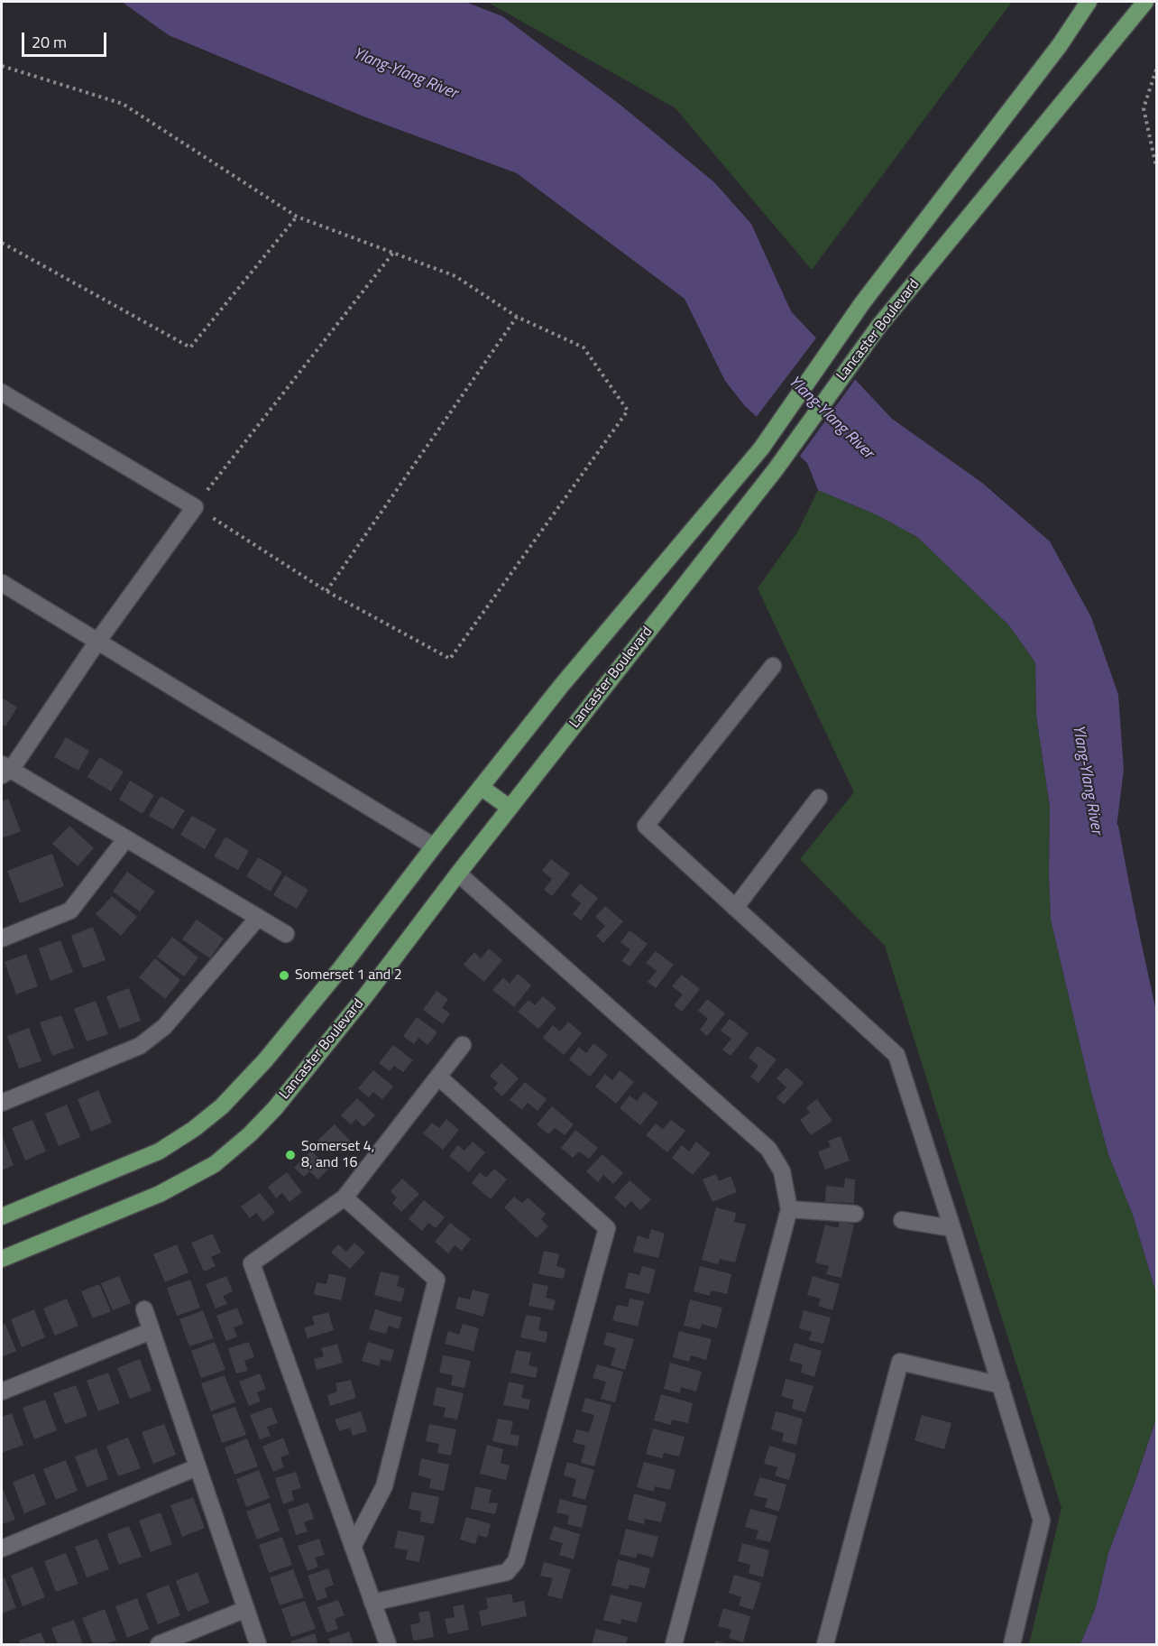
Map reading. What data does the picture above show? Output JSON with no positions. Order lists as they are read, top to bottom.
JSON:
{
  "streets": {
    "main road": ["Lancaster Boulevard"]
  },
  "water": ["Ylang-Ylang River"],
  "places": ["Somerset 1 and 2", "Somerset 4, 8, and 16"],
  "scale_bar": "20 m"
}
